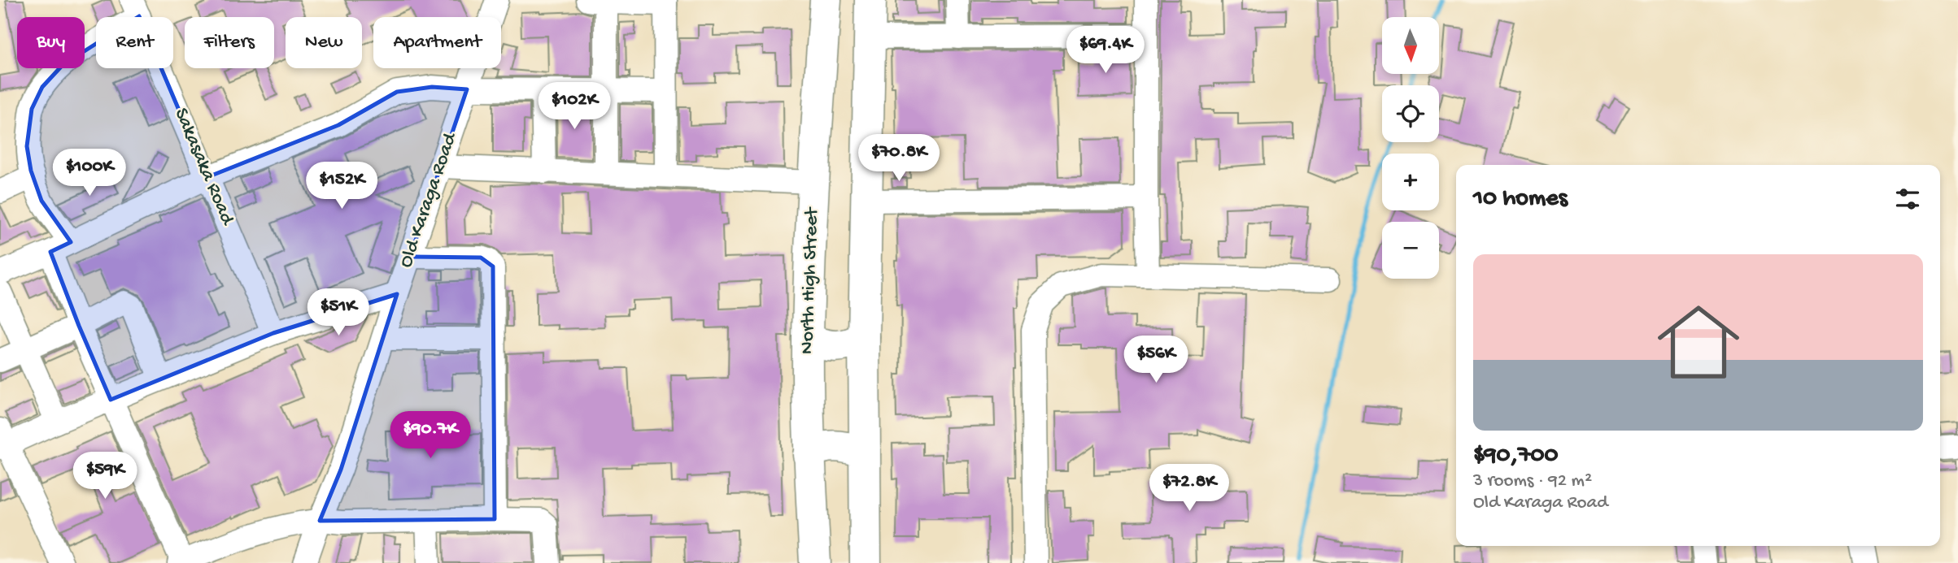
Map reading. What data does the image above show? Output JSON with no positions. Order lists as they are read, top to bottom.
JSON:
{
  "streets": {
    "highway": ["North High Street"],
    "street": ["Sakasaka Road", "Old Karaga Road"]
  },
  "north": "bottom",
  "page": {
    "map_buttons": ["+", "−"],
    "chip": [
      "Buy",
      "Rent",
      "Filters",
      "New",
      "Apartment"
    ],
    "price": [
      "$69.4K",
      "$102K",
      "$70.8K",
      "$100K",
      "$152K",
      "$51K",
      "$56K",
      "$90.7K",
      "$59K",
      "$72.8K"
    ],
    "heading": "10 homes",
    "list": [
      {
        "name": "$90,700",
        "note": "3 rooms · 92 m² · Old Karaga Road"
      }
    ]
  }
}
